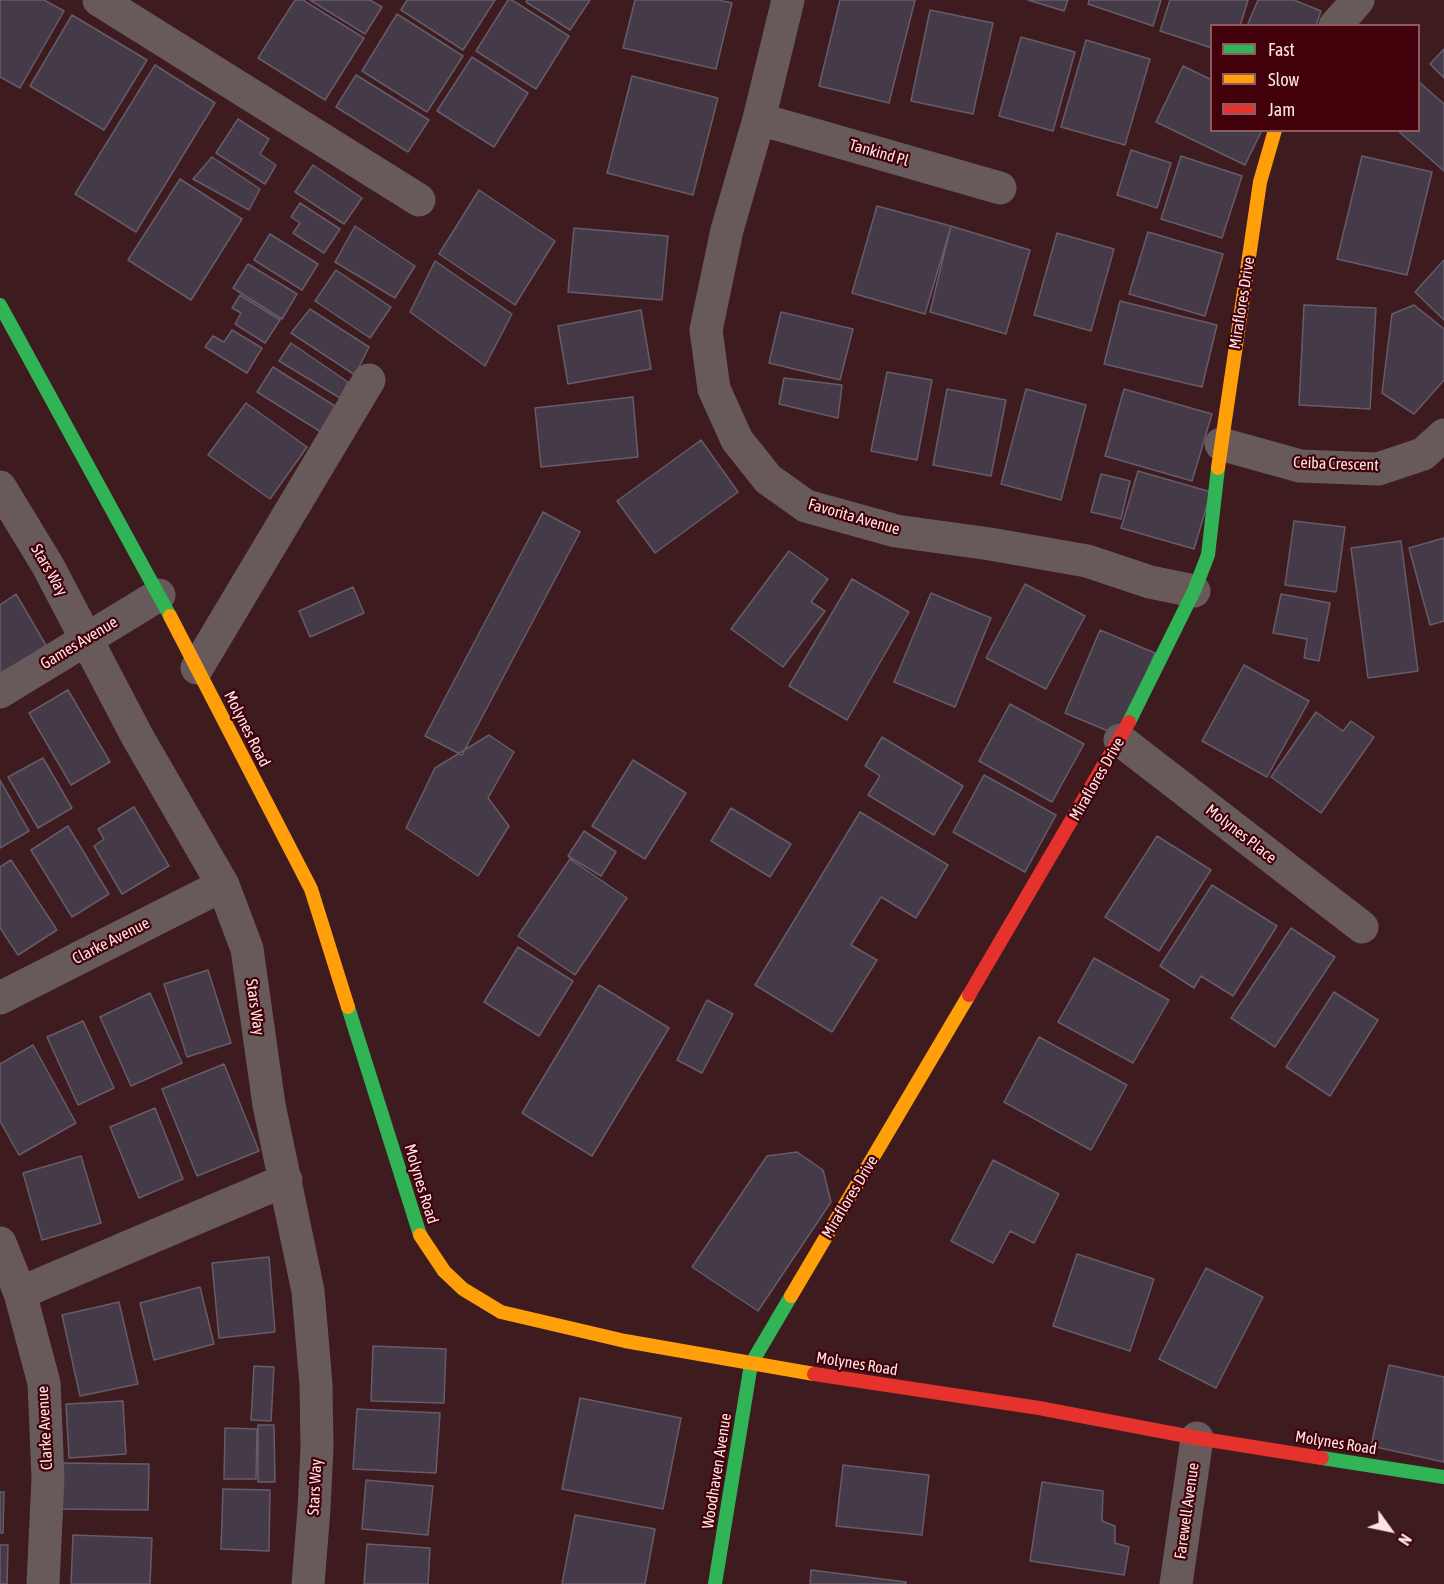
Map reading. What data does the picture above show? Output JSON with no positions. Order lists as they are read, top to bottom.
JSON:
{
  "streets": {
    "main road": ["Miraflores Drive", "Molynes Road", "Woodhaven Avenue"],
    "street": [
      "Tankind Pl",
      "Ceiba Crescent",
      "Favorita Avenue",
      "Stars Way",
      "Games Avenue",
      "Molynes Place",
      "Clarke Avenue",
      "Farewell Avenue"
    ]
  },
  "crossings": [
    ["Tankind Pl", "Favorita Avenue"],
    ["Miraflores Drive", "Ceiba Crescent"],
    ["Miraflores Drive", "Favorita Avenue"],
    ["Miraflores Drive", "Molynes Road"],
    ["Miraflores Drive", "Molynes Place"],
    ["Miraflores Drive", "Woodhaven Avenue"],
    ["Stars Way", "Games Avenue"],
    ["Stars Way", "Clarke Avenue"],
    ["Games Avenue", "Molynes Road"],
    ["Molynes Road", "Woodhaven Avenue"],
    ["Molynes Road", "Farewell Avenue"]
  ],
  "legend": ["Fast", "Slow", "Jam"],
  "north": "bottom right"
}
